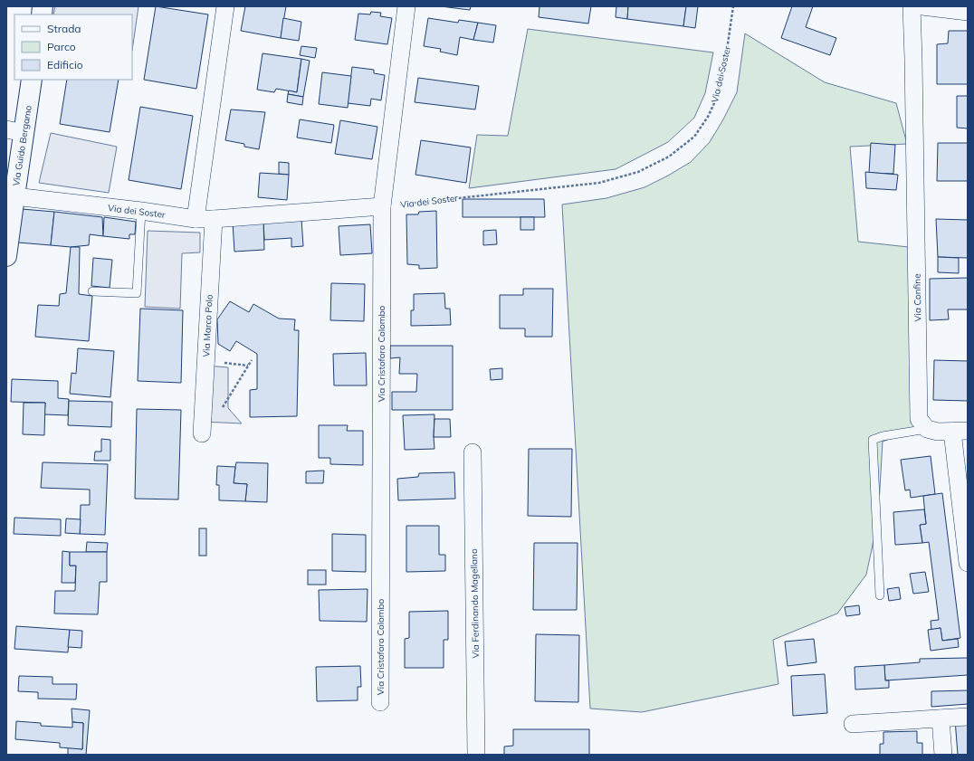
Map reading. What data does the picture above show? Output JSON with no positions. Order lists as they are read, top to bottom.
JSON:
{
  "streets": {
    "main road": ["Via Guido Bergamo"],
    "street": [
      "Via dei Soster",
      "Via Confine",
      "Via Marco Polo",
      "Via Cristoforo Colombo",
      "Via Ferdinando Magellano"
    ]
  },
  "crossings": [
    ["Via dei Soster", "Via Guido Bergamo"],
    ["Via dei Soster", "Via Marco Polo"],
    ["Via dei Soster", "Via Cristoforo Colombo"]
  ],
  "legend": ["Strada", "Parco", "Edificio"]
}
